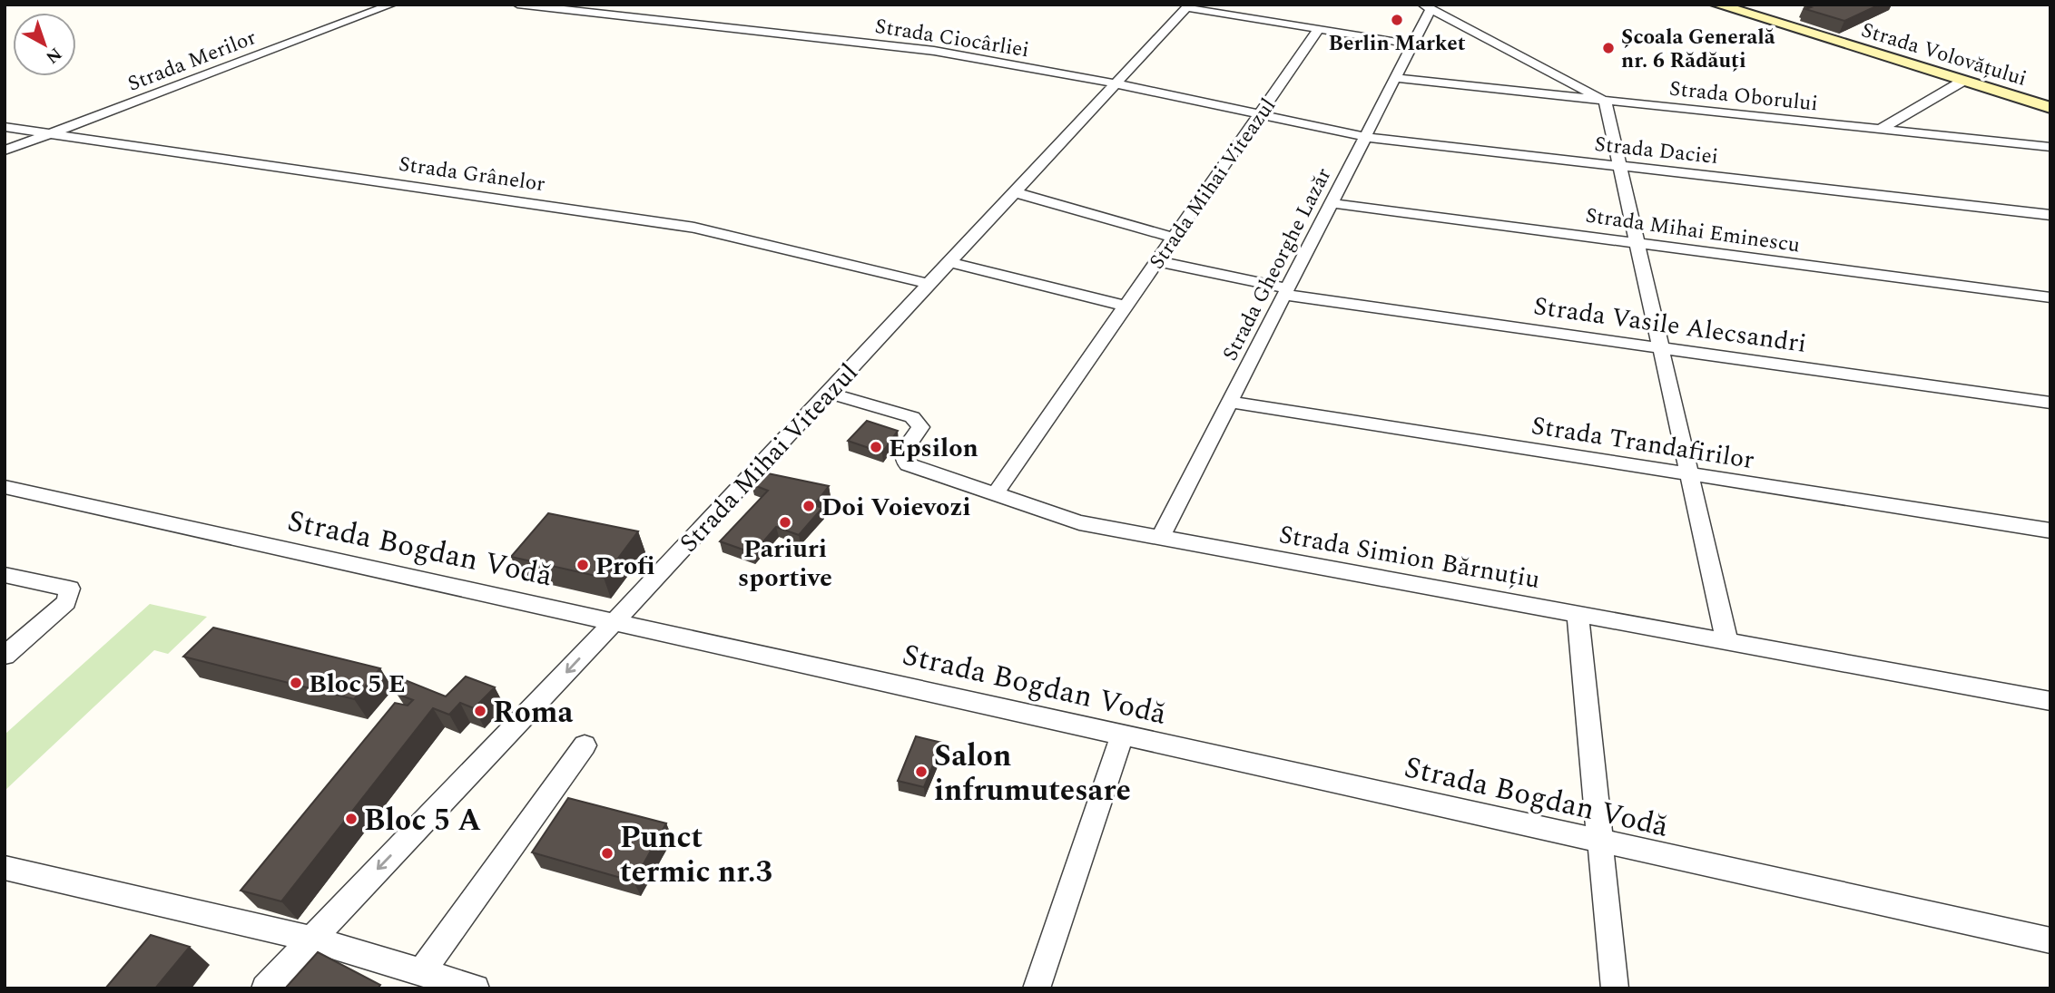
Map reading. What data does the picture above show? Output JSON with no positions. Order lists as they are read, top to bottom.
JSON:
{
  "streets": {
    "main road": ["Strada Volovățului"],
    "street": [
      "Strada Ciocârliei",
      "Strada Merilor",
      "Strada Oborului",
      "Strada Daciei",
      "Strada Grânelor",
      "Strada Mihai Viteazul",
      "Strada Mihai Eminescu",
      "Strada Gheorghe Lazăr",
      "Strada Vasile Alecsandri",
      "Strada Trandafirilor",
      "Strada Bogdan Vodă",
      "Strada Simion Bărnuțiu"
    ]
  },
  "crossings": [
    ["Strada Ciocârliei", "Strada Daciei"],
    ["Strada Ciocârliei", "Strada Mihai Viteazul"],
    ["Strada Merilor", "Strada Grânelor"],
    ["Strada Oborului", "Strada Gheorghe Lazăr"],
    ["Strada Daciei", "Strada Mihai Viteazul"],
    ["Strada Daciei", "Strada Gheorghe Lazăr"],
    ["Strada Grânelor", "Strada Mihai Viteazul"],
    ["Strada Mihai Viteazul", "Strada Vasile Alecsandri"],
    ["Strada Mihai Viteazul", "Strada Bogdan Vodă"],
    ["Strada Mihai Viteazul", "Strada Simion Bărnuțiu"],
    ["Strada Mihai Eminescu", "Strada Gheorghe Lazăr"],
    ["Strada Gheorghe Lazăr", "Strada Vasile Alecsandri"],
    ["Strada Gheorghe Lazăr", "Strada Trandafirilor"],
    ["Strada Gheorghe Lazăr", "Strada Simion Bărnuțiu"]
  ],
  "places": [
    "Berlin Market",
    "Școala Generală nr. 6 Rădăuți",
    "Epsilon",
    "Doi Voievozi",
    "Pariuri sportive",
    "Profi",
    "Bloc 5 E",
    "Roma",
    "Salon infrumutesare",
    "Bloc 5 A",
    "Punct termic nr.3"
  ],
  "north": "bottom right"
}
